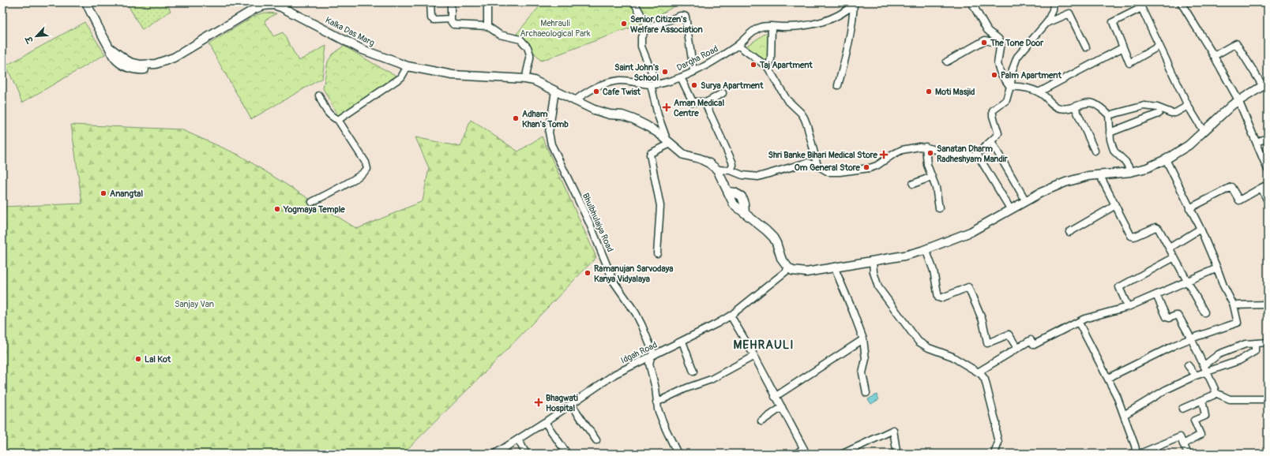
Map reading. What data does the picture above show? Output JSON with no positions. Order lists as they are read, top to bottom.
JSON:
{
  "streets": {
    "street": [
      "Kalka Das Marg",
      "Dargha Road",
      "Bhulbhulaiya Road",
      "Idgah Road"
    ]
  },
  "crossings": [
    ["Kalka Das Marg", "Bhulbhulaiya Road"],
    ["Bhulbhulaiya Road", "Idgah Road"]
  ],
  "districts": ["MEHRAULI"],
  "parks": ["Mehrauli Archaeological Park", "Sanjay Van"],
  "places": {
    "other": [
      "Senior Citizen's Welfare Association",
      "The Tone Door",
      "Taj Apartment",
      "Saint John's School",
      "Palm Apartment",
      "Surya Apartment",
      "Cafe Twist",
      "Moti Masjid",
      "Adham Khan's Tomb",
      "Sanatan Dharm Radheshyam Mandir",
      "Om General Store",
      "Anangtal",
      "Yogmaya Temple",
      "Ramanujan Sarvodaya Kanya Vidyalaya",
      "Lal Kot"
    ],
    "health": ["Aman Medical Centre", "Shri Banke Bihari Medical Store", "Bhagwati Hospital"]
  },
  "north": "bottom left"
}
